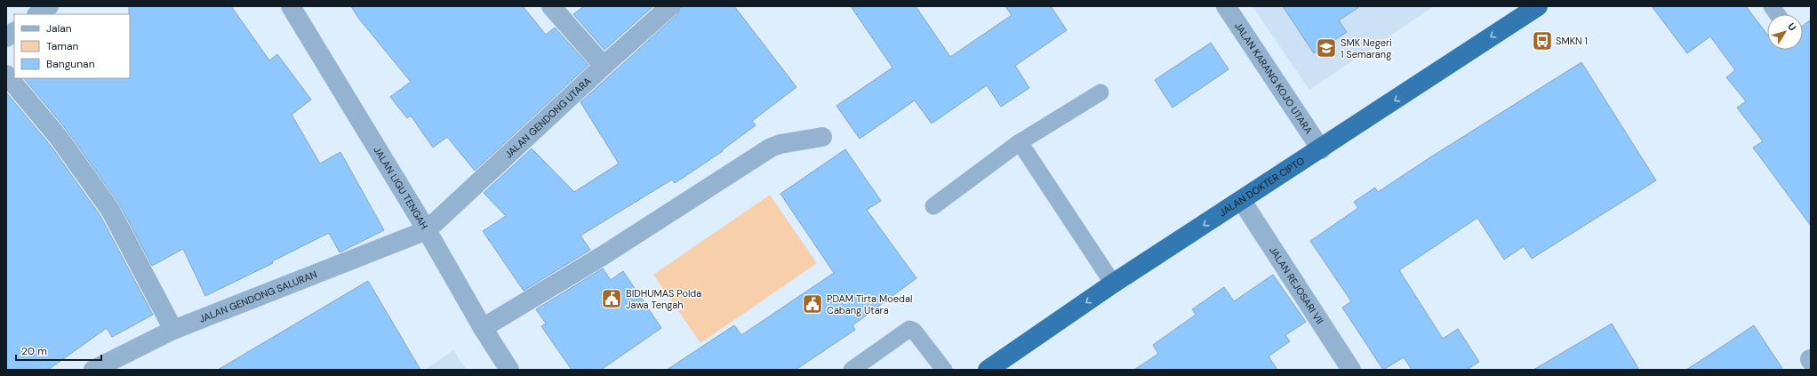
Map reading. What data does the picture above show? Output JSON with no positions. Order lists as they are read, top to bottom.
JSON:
{
  "streets": {
    "highway": ["JALAN DOKTER CIPTO"],
    "street": [
      "JALAN KARANG KOJO UTARA",
      "JALAN GENDONG UTARA",
      "JALAN LIGU TENGAH",
      "JALAN REJOSARI VII",
      "JALAN GENDONG SALURAN"
    ]
  },
  "crossings": [
    ["JALAN KARANG KOJO UTARA", "JALAN DOKTER CIPTO"],
    ["JALAN GENDONG UTARA", "JALAN LIGU TENGAH"],
    ["JALAN GENDONG UTARA", "JALAN GENDONG SALURAN"],
    ["JALAN LIGU TENGAH", "JALAN GENDONG SALURAN"],
    ["JALAN DOKTER CIPTO", "JALAN REJOSARI VII"]
  ],
  "one_way": ["JALAN DOKTER CIPTO"],
  "places": {
    "bus stop": ["SMKN 1"],
    "school or university": ["SMK Negeri 1 Semarang"],
    "public building": ["BIDHUMAS Polda Jawa Tengah", "PDAM Tirta Moedal Cabang Utara"]
  },
  "legend": ["Jalan", "Taman", "Bangunan"],
  "scale_bar": "20 m",
  "north": "top right"
}
